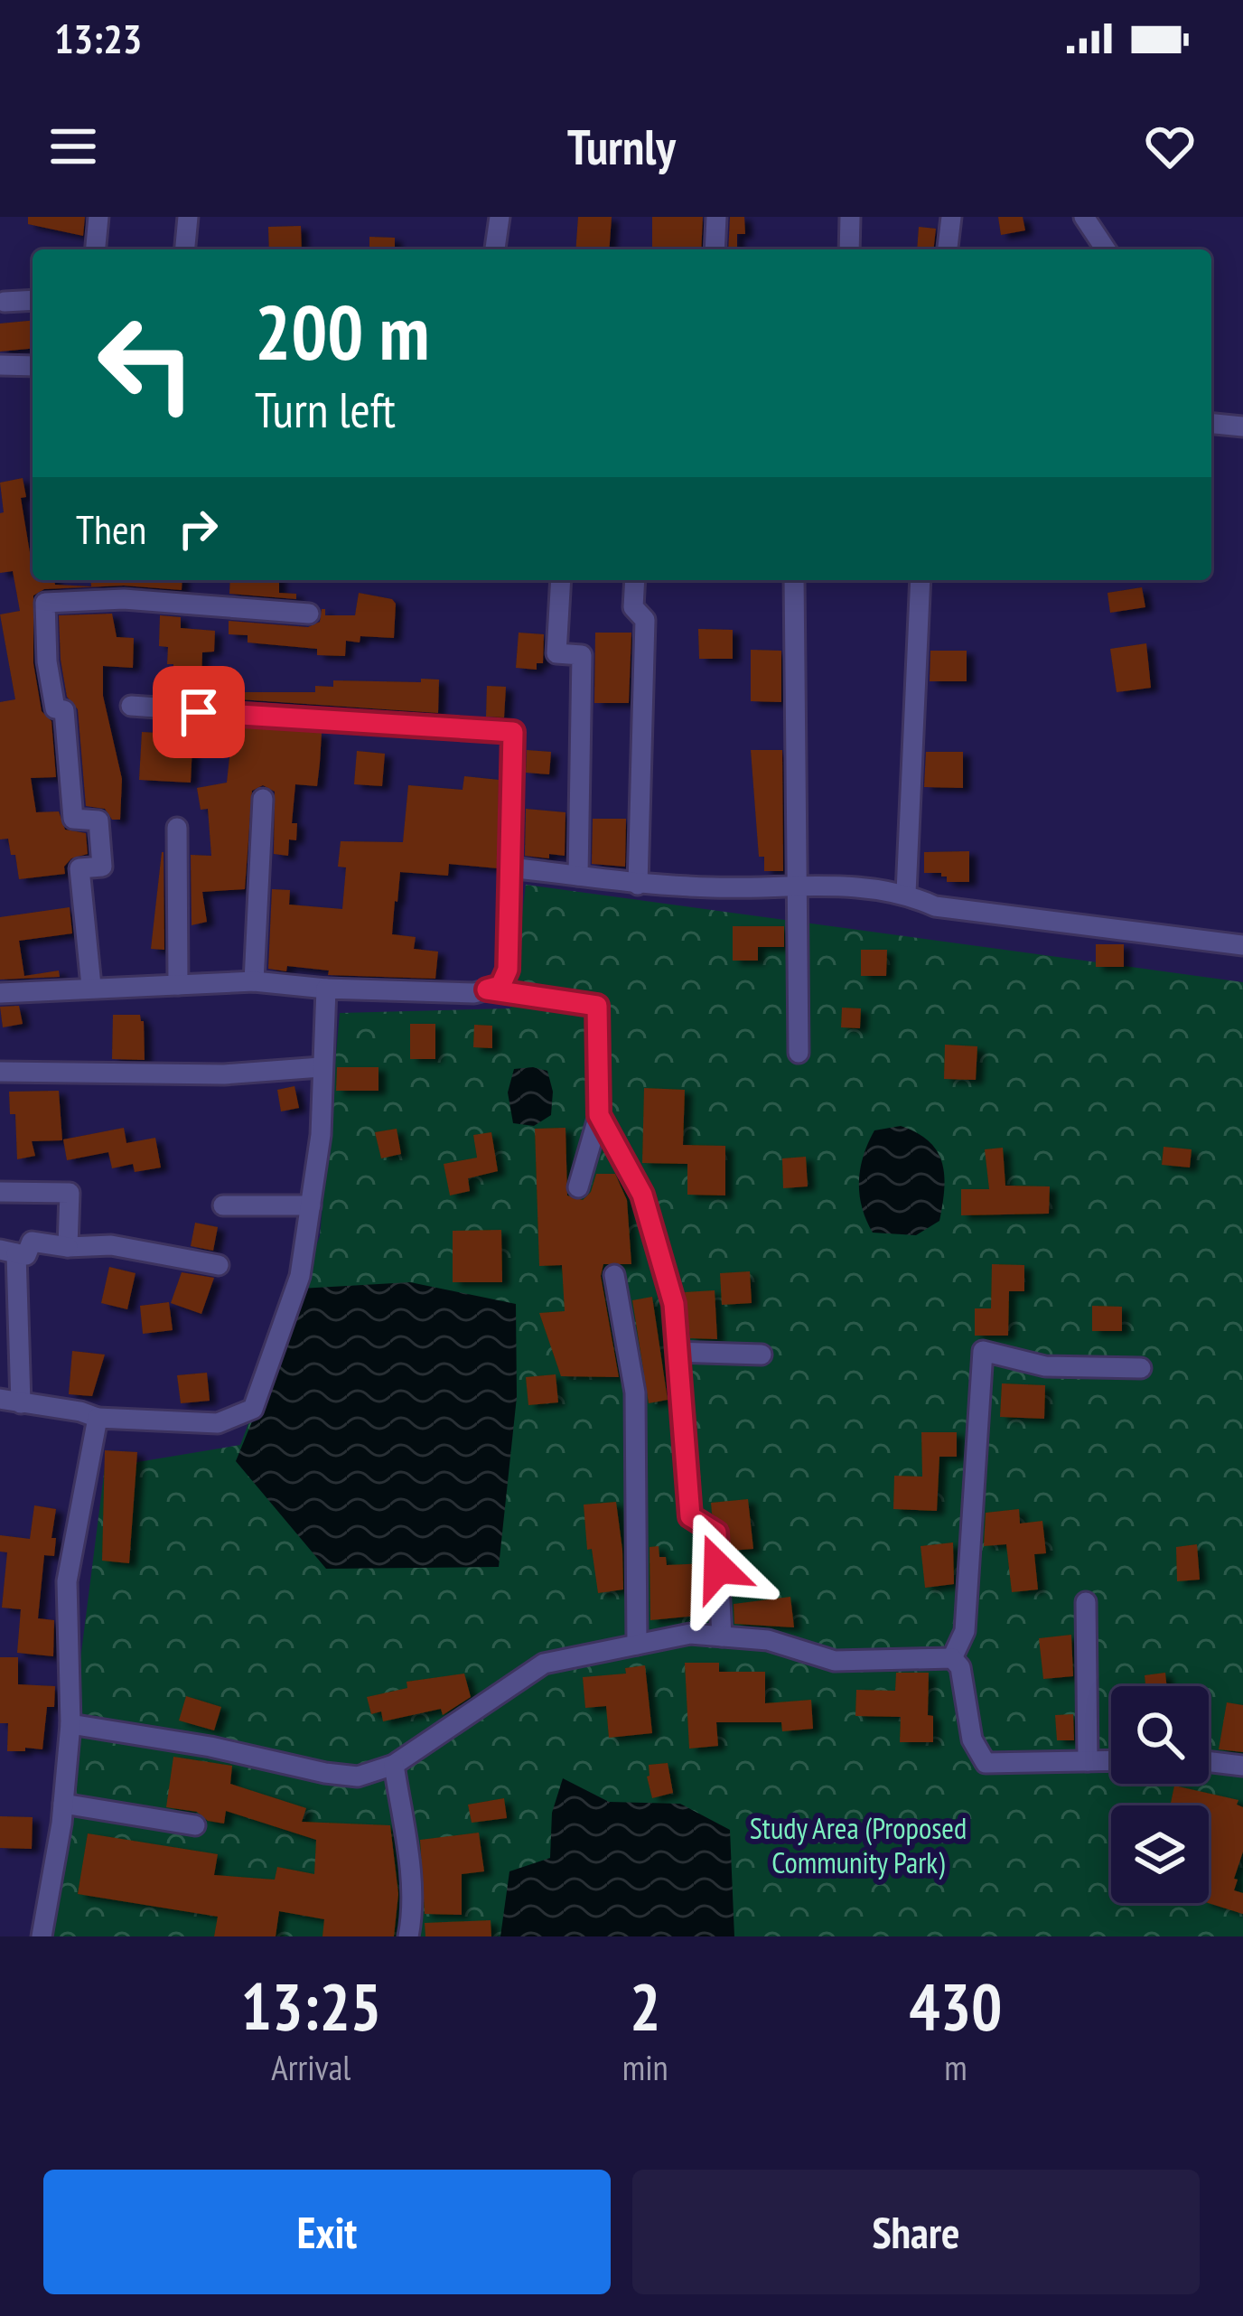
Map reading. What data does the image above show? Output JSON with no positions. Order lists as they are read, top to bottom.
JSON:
{
  "parks": ["Study Area (Proposed Community Park)"],
  "page": {
    "status": "13:23",
    "header": "Turnly",
    "turn": ["200 m", "Turn left"],
    "then": "Then",
    "eta": [
      "13:25",
      "Arrival",
      "2",
      "min",
      "430",
      "m"
    ],
    "buttons": ["Exit", "Share"]
  }
}
